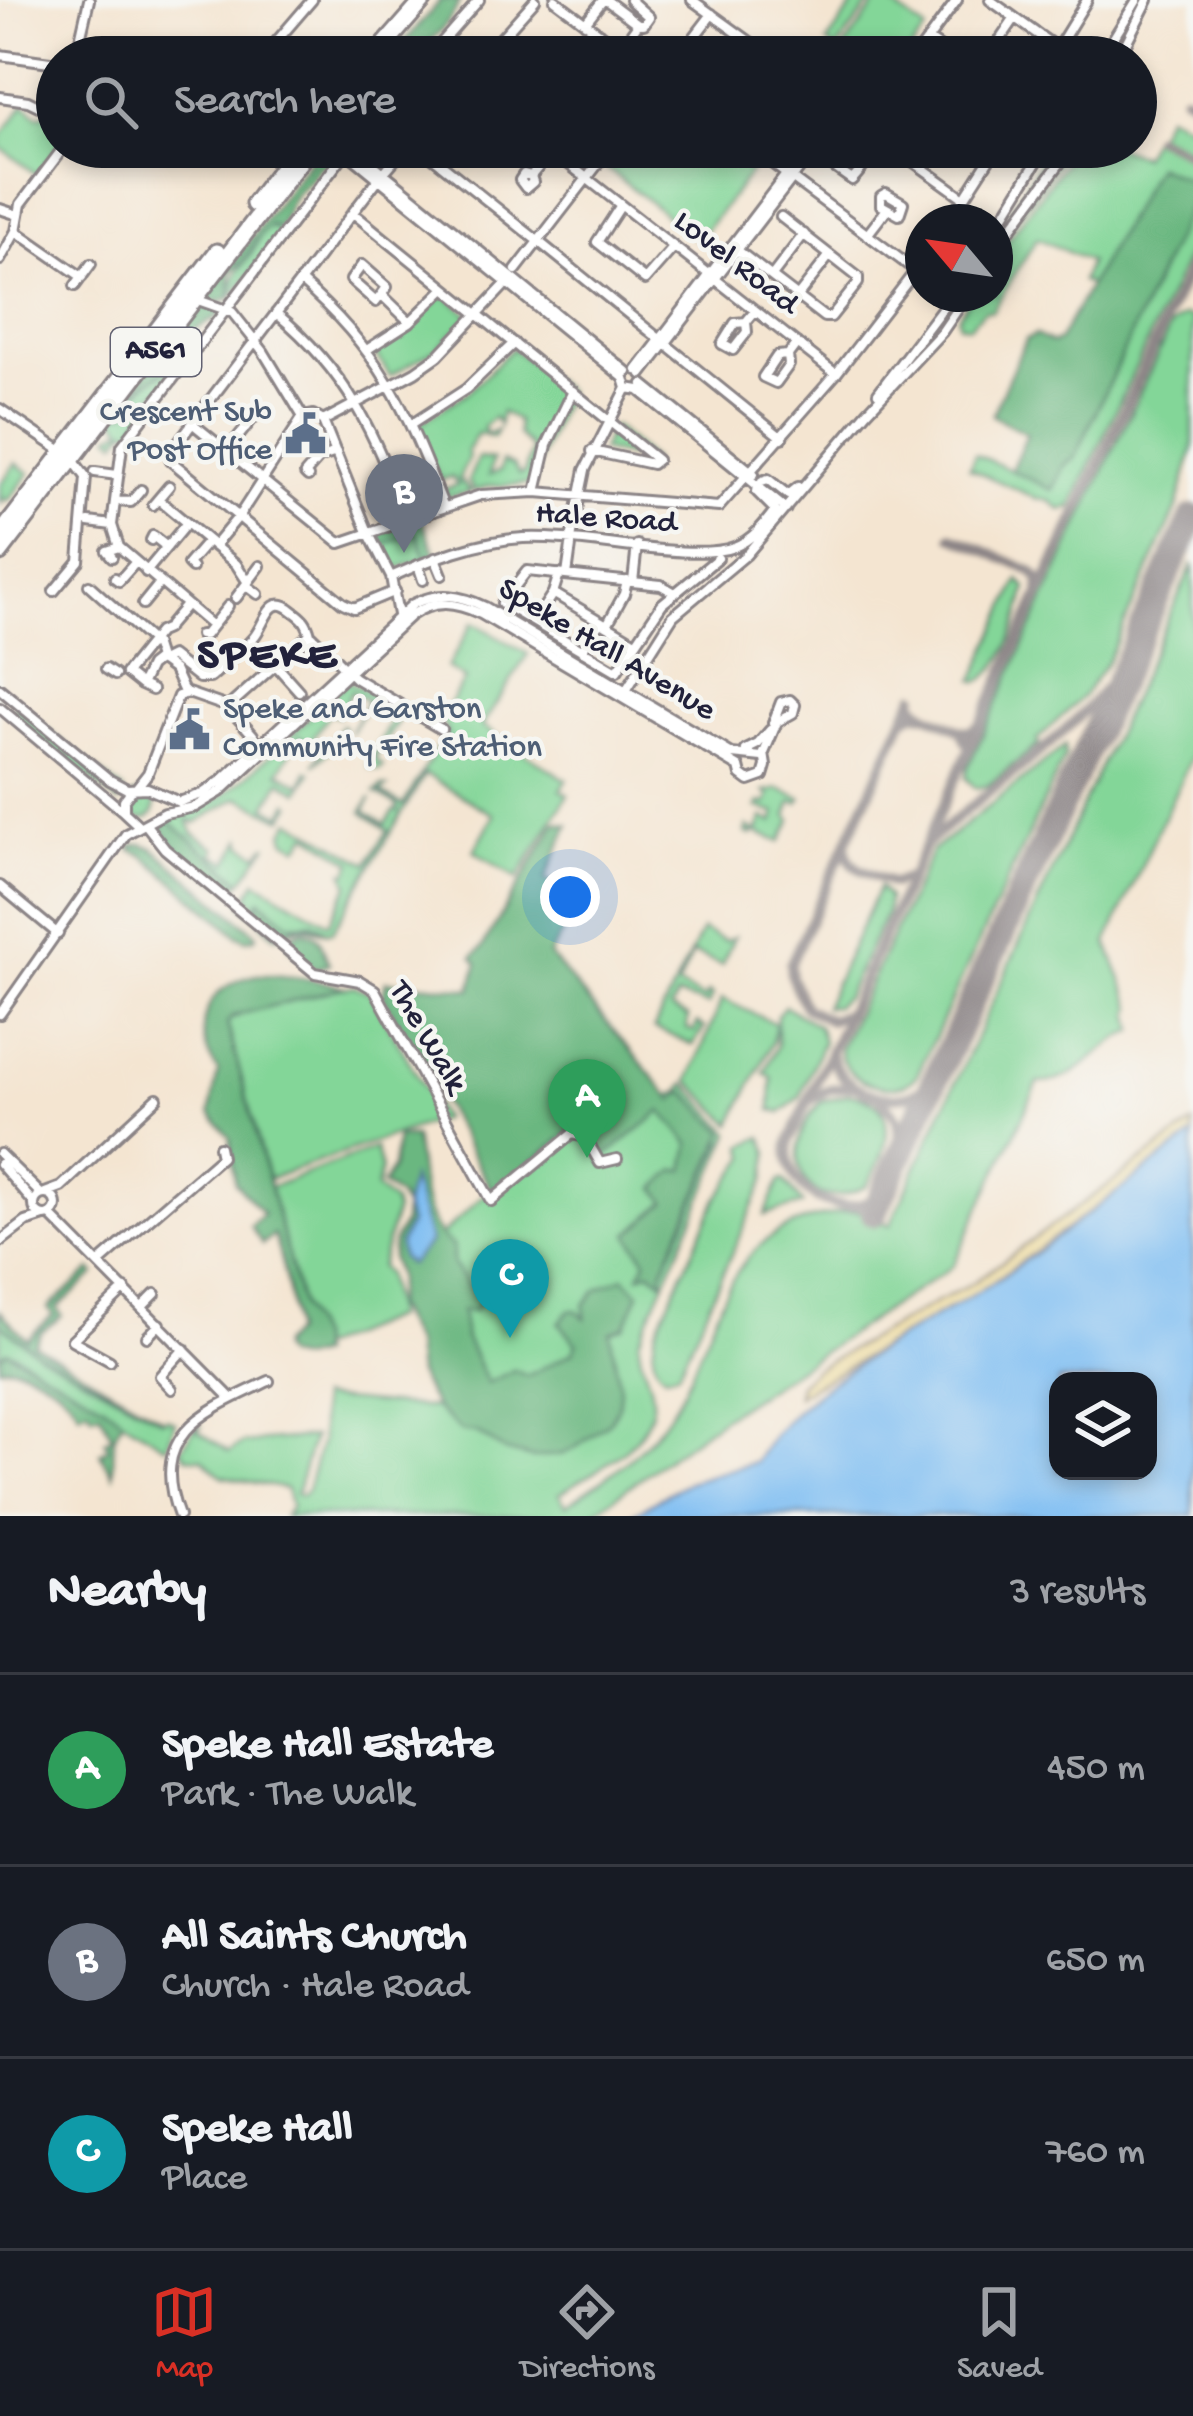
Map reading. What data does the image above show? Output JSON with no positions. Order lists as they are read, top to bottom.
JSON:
{
  "streets": {
    "highway": ["A561"],
    "street": [
      "Lovel Road",
      "Hale Road",
      "Speke Hall Avenue",
      "The Walk"
    ]
  },
  "crossings": [
    ["Speke Hall Avenue", "The Walk"]
  ],
  "districts": ["SPEKE"],
  "places": {
    "public building": ["Crescent Sub Post Office", "Speke and Garston Community Fire Station"]
  },
  "north": "top left",
  "page": {
    "search": "Search here",
    "pins": ["B", "A", "C"],
    "heading": ["Nearby", "3 results"],
    "list": [
      {
        "mark": "A",
        "name": "Speke Hall Estate",
        "note": "Park · The Walk",
        "value": "450 m"
      },
      {
        "mark": "B",
        "name": "All Saints Church",
        "note": "Church · Hale Road",
        "value": "650 m"
      },
      {
        "mark": "C",
        "name": "Speke Hall",
        "note": "Place",
        "value": "760 m"
      }
    ],
    "nav": ["Map", "Directions", "Saved"]
  }
}
